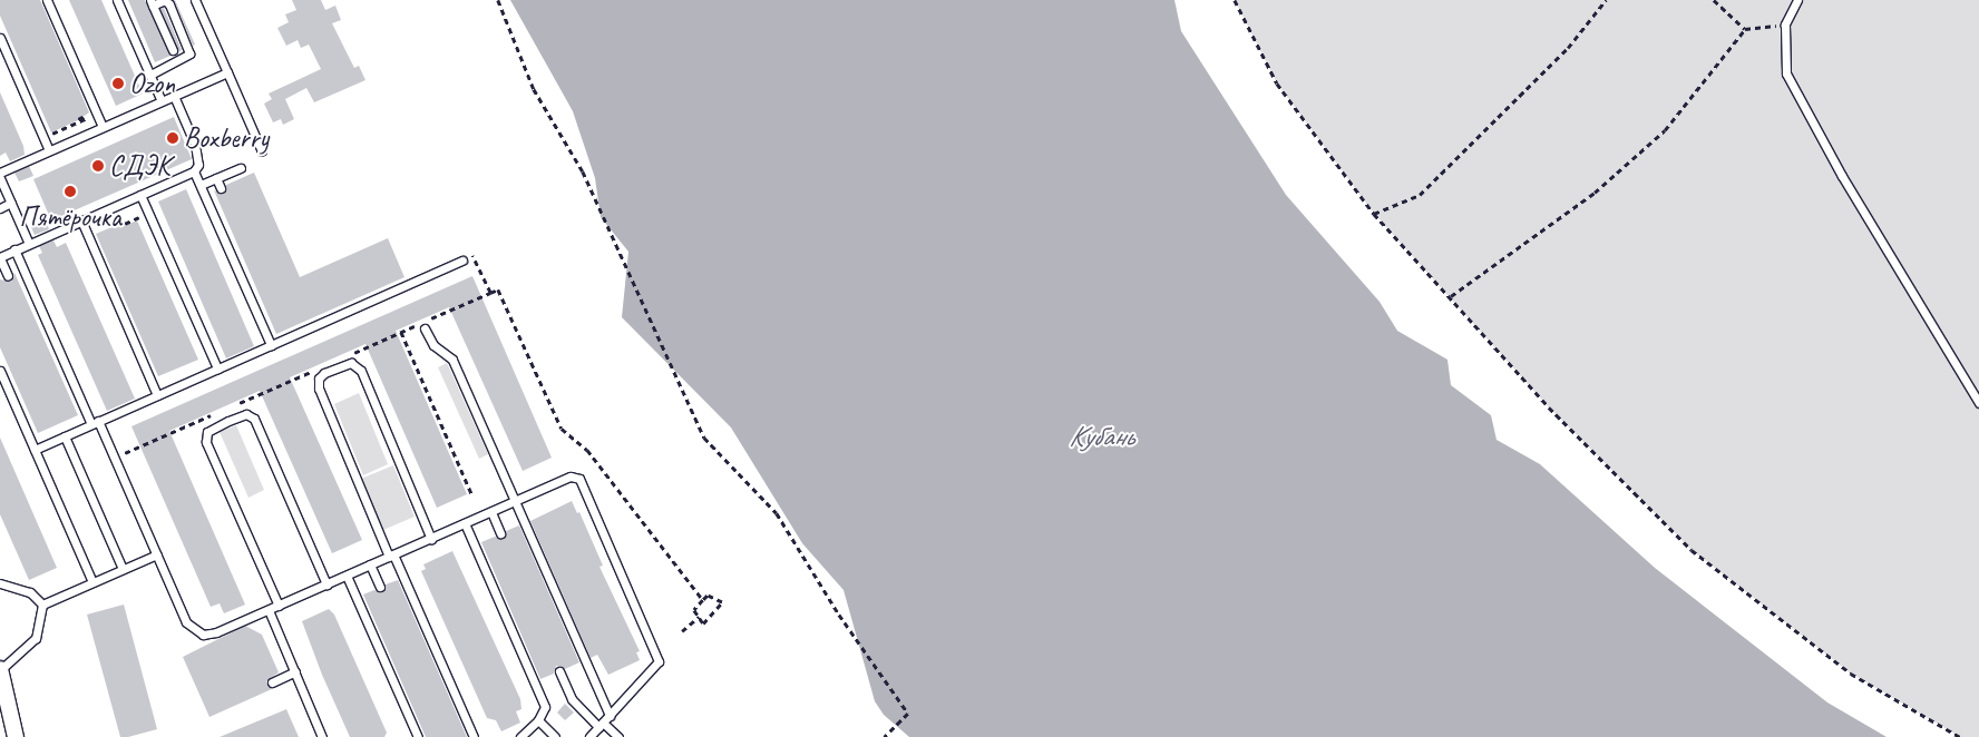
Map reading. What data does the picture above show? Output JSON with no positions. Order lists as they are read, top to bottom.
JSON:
{
  "water": ["Кубань"],
  "places": [
    "Ozon",
    "Boxberry",
    "СДЭК",
    "Пятёрочка"
  ]
}
